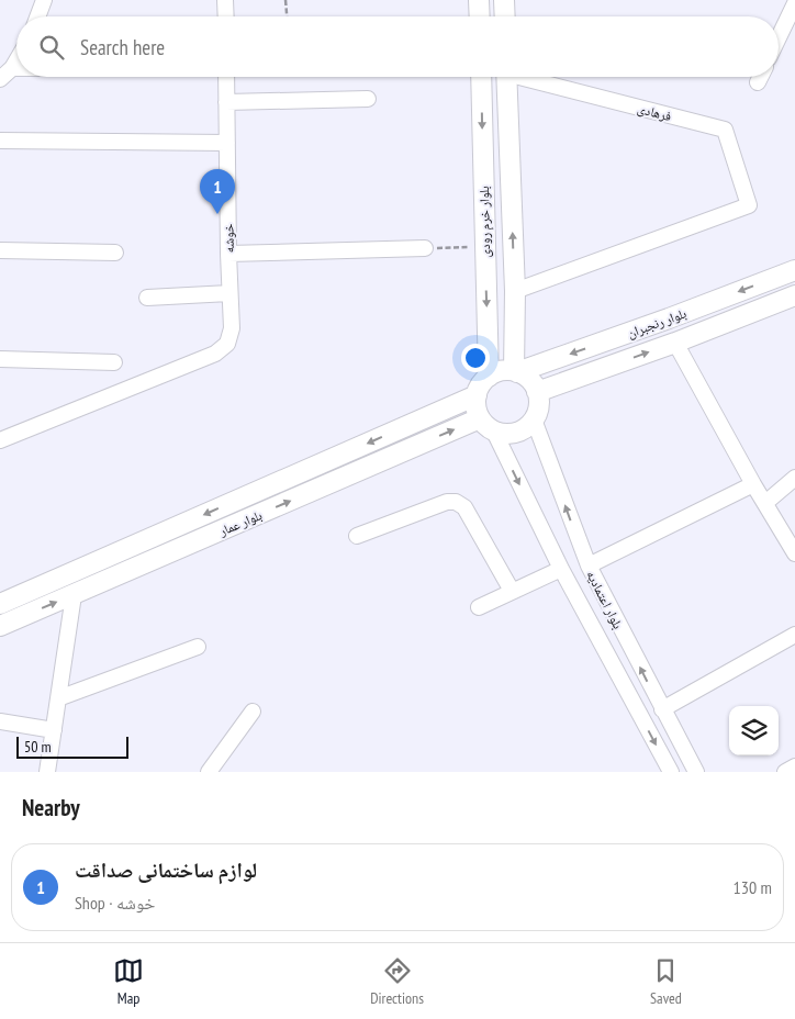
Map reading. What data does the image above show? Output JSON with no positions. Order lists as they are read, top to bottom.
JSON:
{
  "streets": {
    "main road": ["بلوار خرم رودی", "بلوار رنجبران", "بلوار عمار"],
    "street": ["فرهادی", "خوشه", "بلوار اعتمادیه"]
  },
  "crossings": [
    ["فرهادی", "بلوار خرم رودی"],
    ["بلوار خرم رودی", "بلوار رنجبران"],
    ["بلوار خرم رودی", "بلوار عمار"],
    ["بلوار خرم رودی", "بلوار اعتمادیه"],
    ["بلوار رنجبران", "بلوار عمار"],
    ["بلوار رنجبران", "بلوار اعتمادیه"],
    ["بلوار عمار", "بلوار اعتمادیه"]
  ],
  "scale_bar": "50 m",
  "page": {
    "search": "Search here",
    "pins": "1",
    "scale": "50 m",
    "heading": "Nearby",
    "list": [
      {
        "mark": "1",
        "name": "لوازم ساختمانی صداقت",
        "note": "Shop · خوشه",
        "value": "130 m"
      }
    ],
    "nav": ["Map", "Directions", "Saved"]
  }
}
